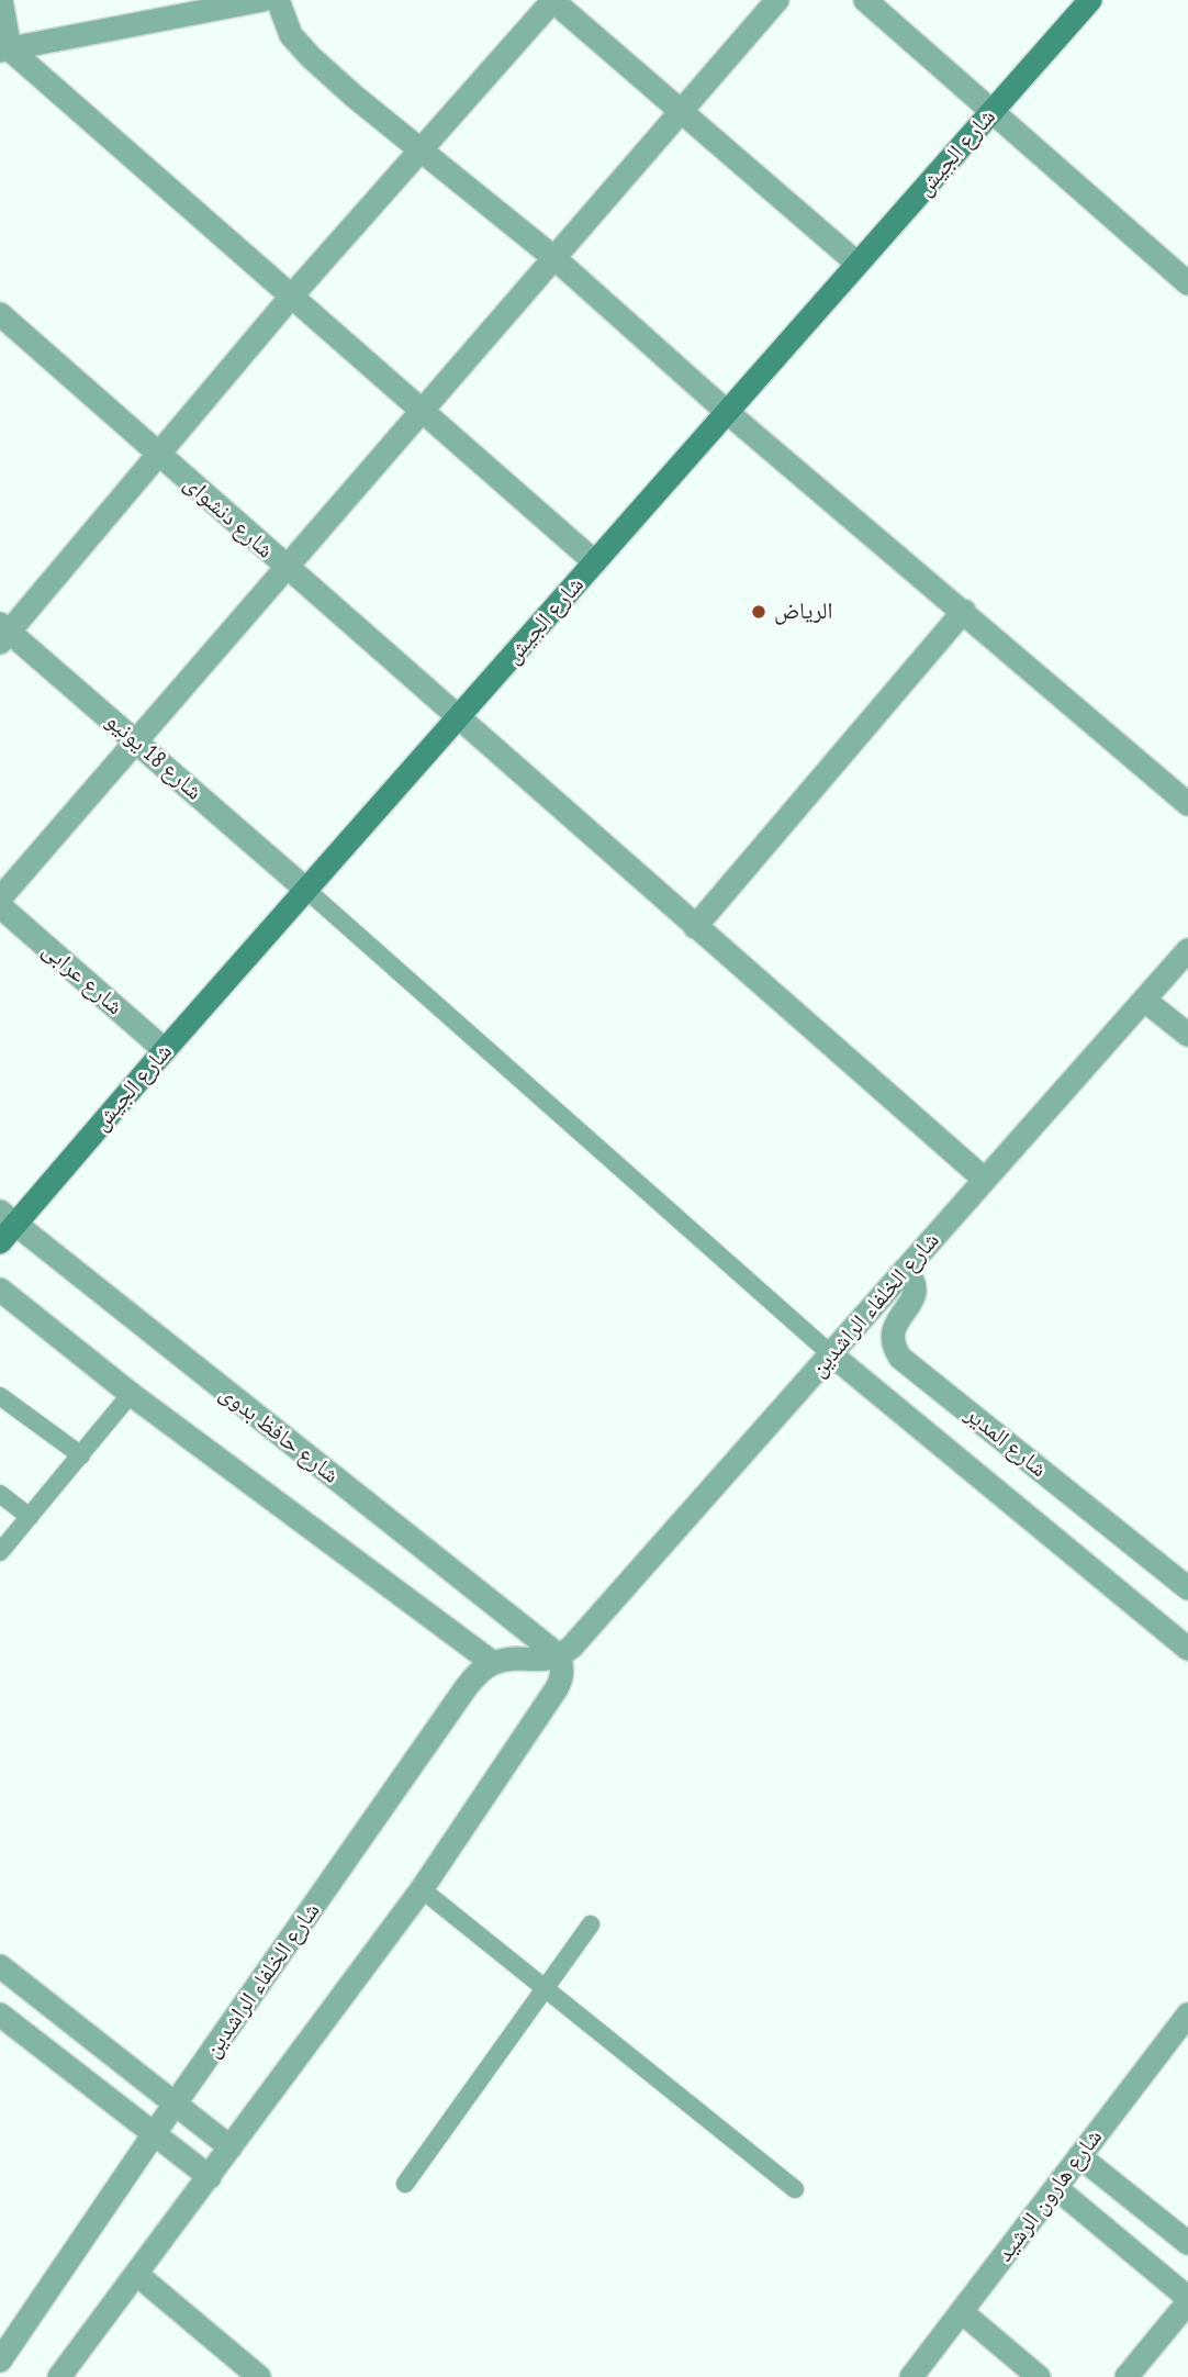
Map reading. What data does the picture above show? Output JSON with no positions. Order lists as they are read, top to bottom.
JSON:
{
  "streets": {
    "street": [
      "شارع الجيش",
      "شارع دنشواى",
      "شارع 18 يونيو",
      "شارع عرابى",
      "شارع الخلفاء الراشدين",
      "شارع حافظ بدوى",
      "شارع المدير",
      "شارع هارون الرشيد"
    ]
  },
  "crossings": [
    ["شارع الجيش", "شارع دنشواى"],
    ["شارع الجيش", "شارع 18 يونيو"],
    ["شارع الجيش", "شارع عرابى"],
    ["شارع الجيش", "شارع حافظ بدوى"],
    ["شارع دنشواى", "شارع الخلفاء الراشدين"],
    ["شارع الخلفاء الراشدين", "شارع حافظ بدوى"],
    ["شارع الخلفاء الراشدين", "شارع المدير"]
  ],
  "places": ["الرياض"]
}
